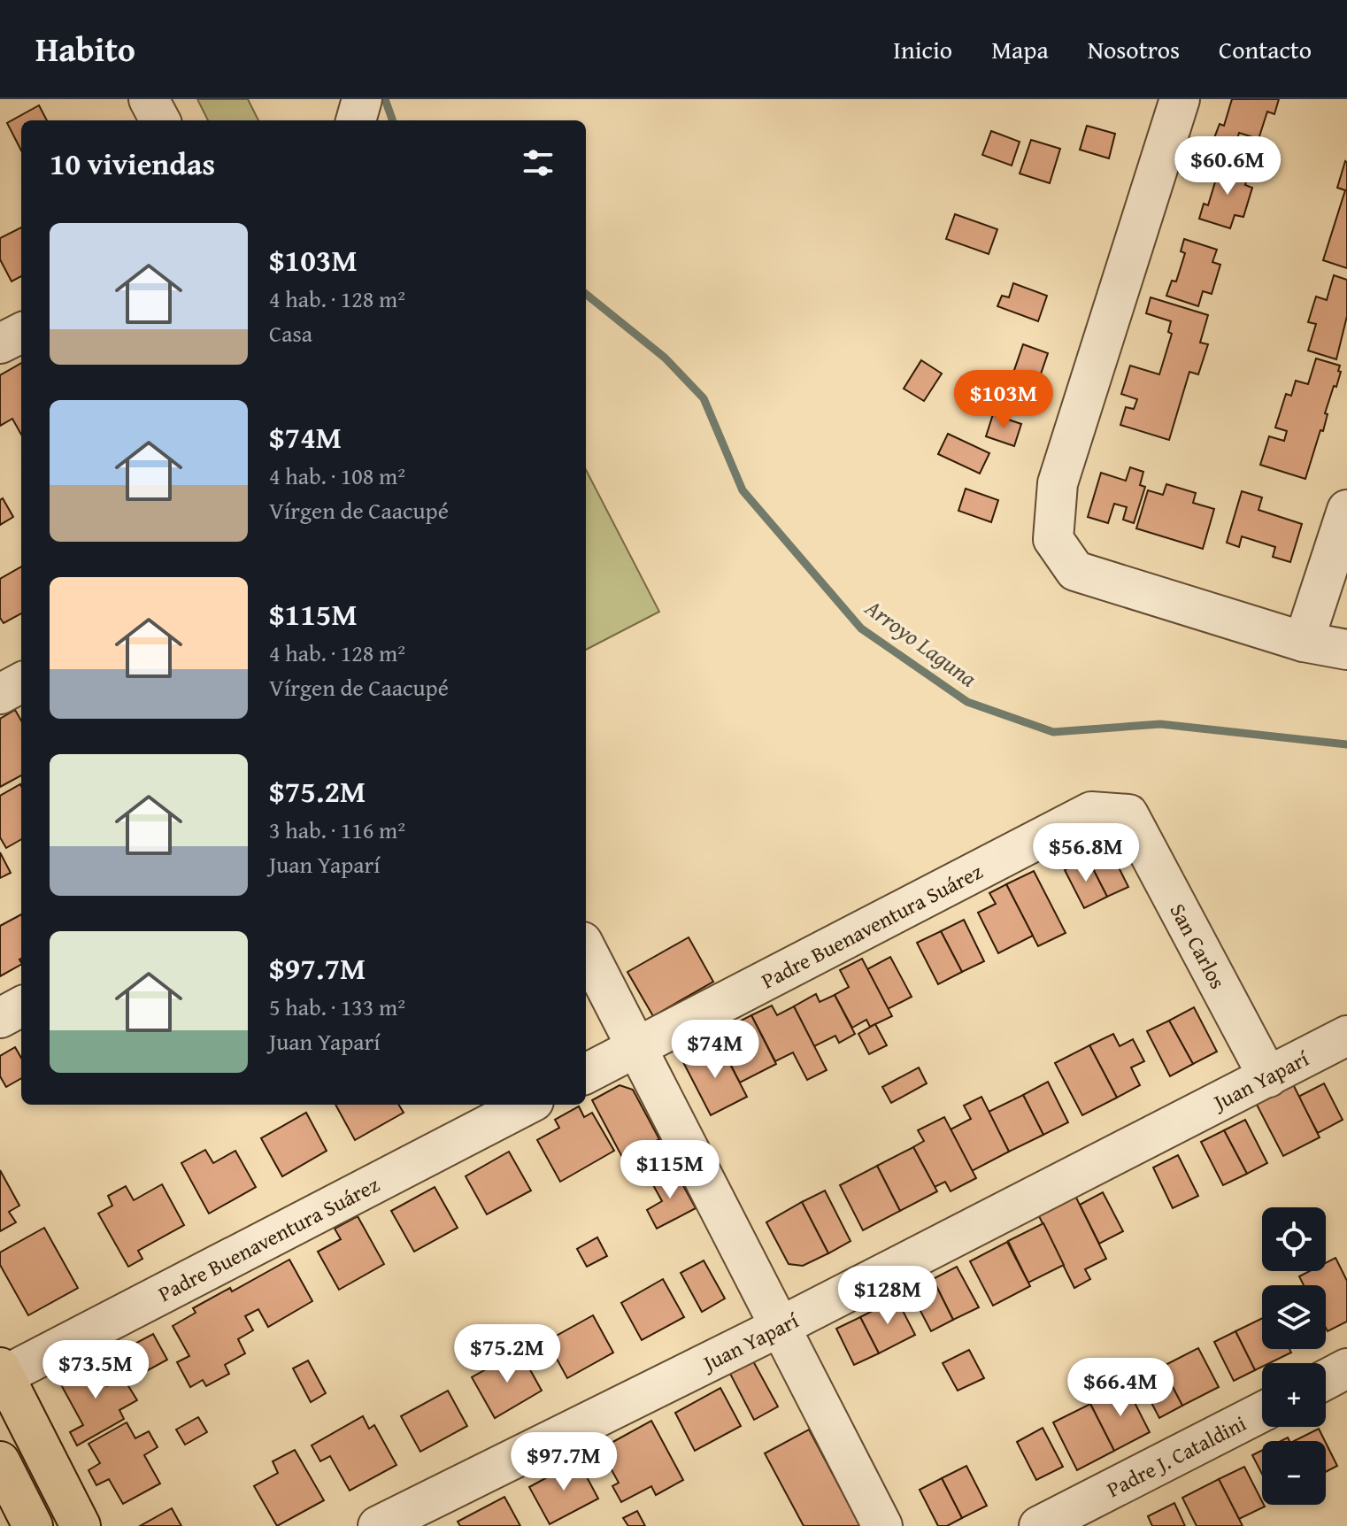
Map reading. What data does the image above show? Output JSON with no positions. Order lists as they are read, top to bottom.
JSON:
{
  "streets": {
    "street": [
      "Padre Buenaventura Suárez",
      "San Carlos",
      "Juan Yaparí",
      "Padre J. Cataldini"
    ]
  },
  "crossings": [
    ["Padre Buenaventura Suárez", "San Carlos"],
    ["San Carlos", "Juan Yaparí"]
  ],
  "water": ["Arroyo Laguna"],
  "page": {
    "header": "Habito",
    "nav": [
      "Inicio",
      "Mapa",
      "Nosotros",
      "Contacto"
    ],
    "heading": "10 viviendas",
    "price": [
      "$60.6M",
      "$103M",
      "$56.8M",
      "$74M",
      "$115M",
      "$128M",
      "$75.2M",
      "$73.5M",
      "$66.4M",
      "$97.7M"
    ],
    "list": [
      {
        "name": "$103M",
        "note": "4 hab. · 128 m² · Casa"
      },
      {
        "name": "$74M",
        "note": "4 hab. · 108 m² · Vírgen de Caacupé"
      },
      {
        "name": "$115M",
        "note": "4 hab. · 128 m² · Vírgen de Caacupé"
      },
      {
        "name": "$75.2M",
        "note": "3 hab. · 116 m² · Juan Yaparí"
      },
      {
        "name": "$97.7M",
        "note": "5 hab. · 133 m² · Juan Yaparí"
      }
    ],
    "map_buttons": ["+", "−"]
  }
}
